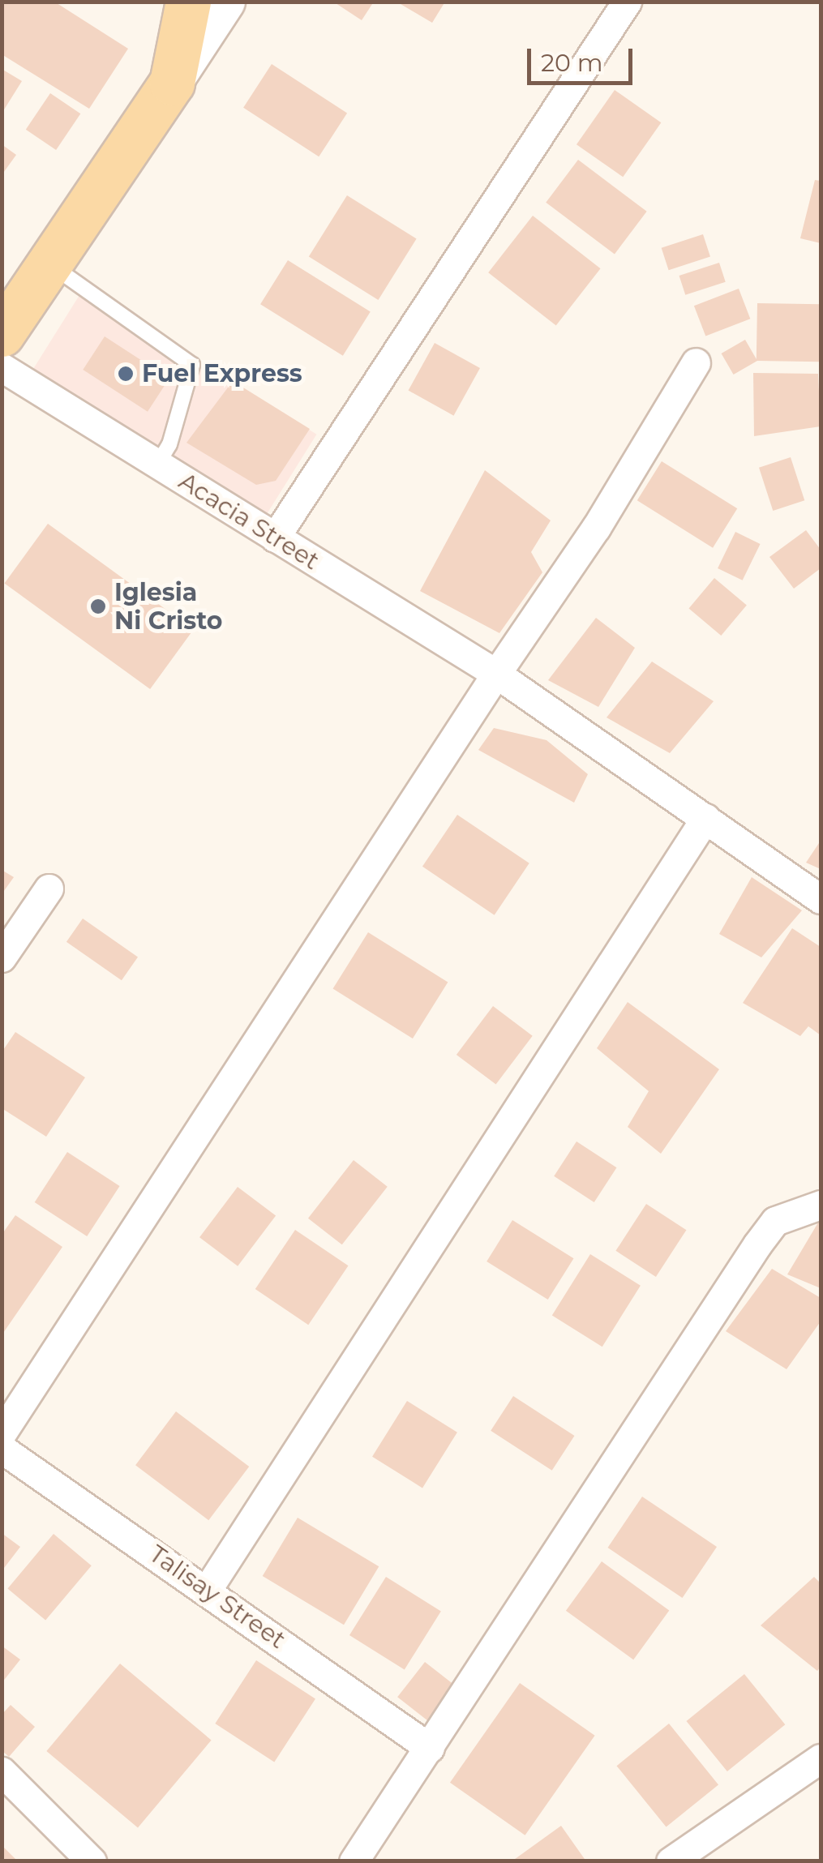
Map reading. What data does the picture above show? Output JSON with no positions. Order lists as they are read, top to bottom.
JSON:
{
  "streets": {
    "street": ["Acacia Street", "Talisay Street"]
  },
  "places": ["Fuel Express", "Iglesia Ni Cristo"],
  "scale_bar": "20 m"
}
